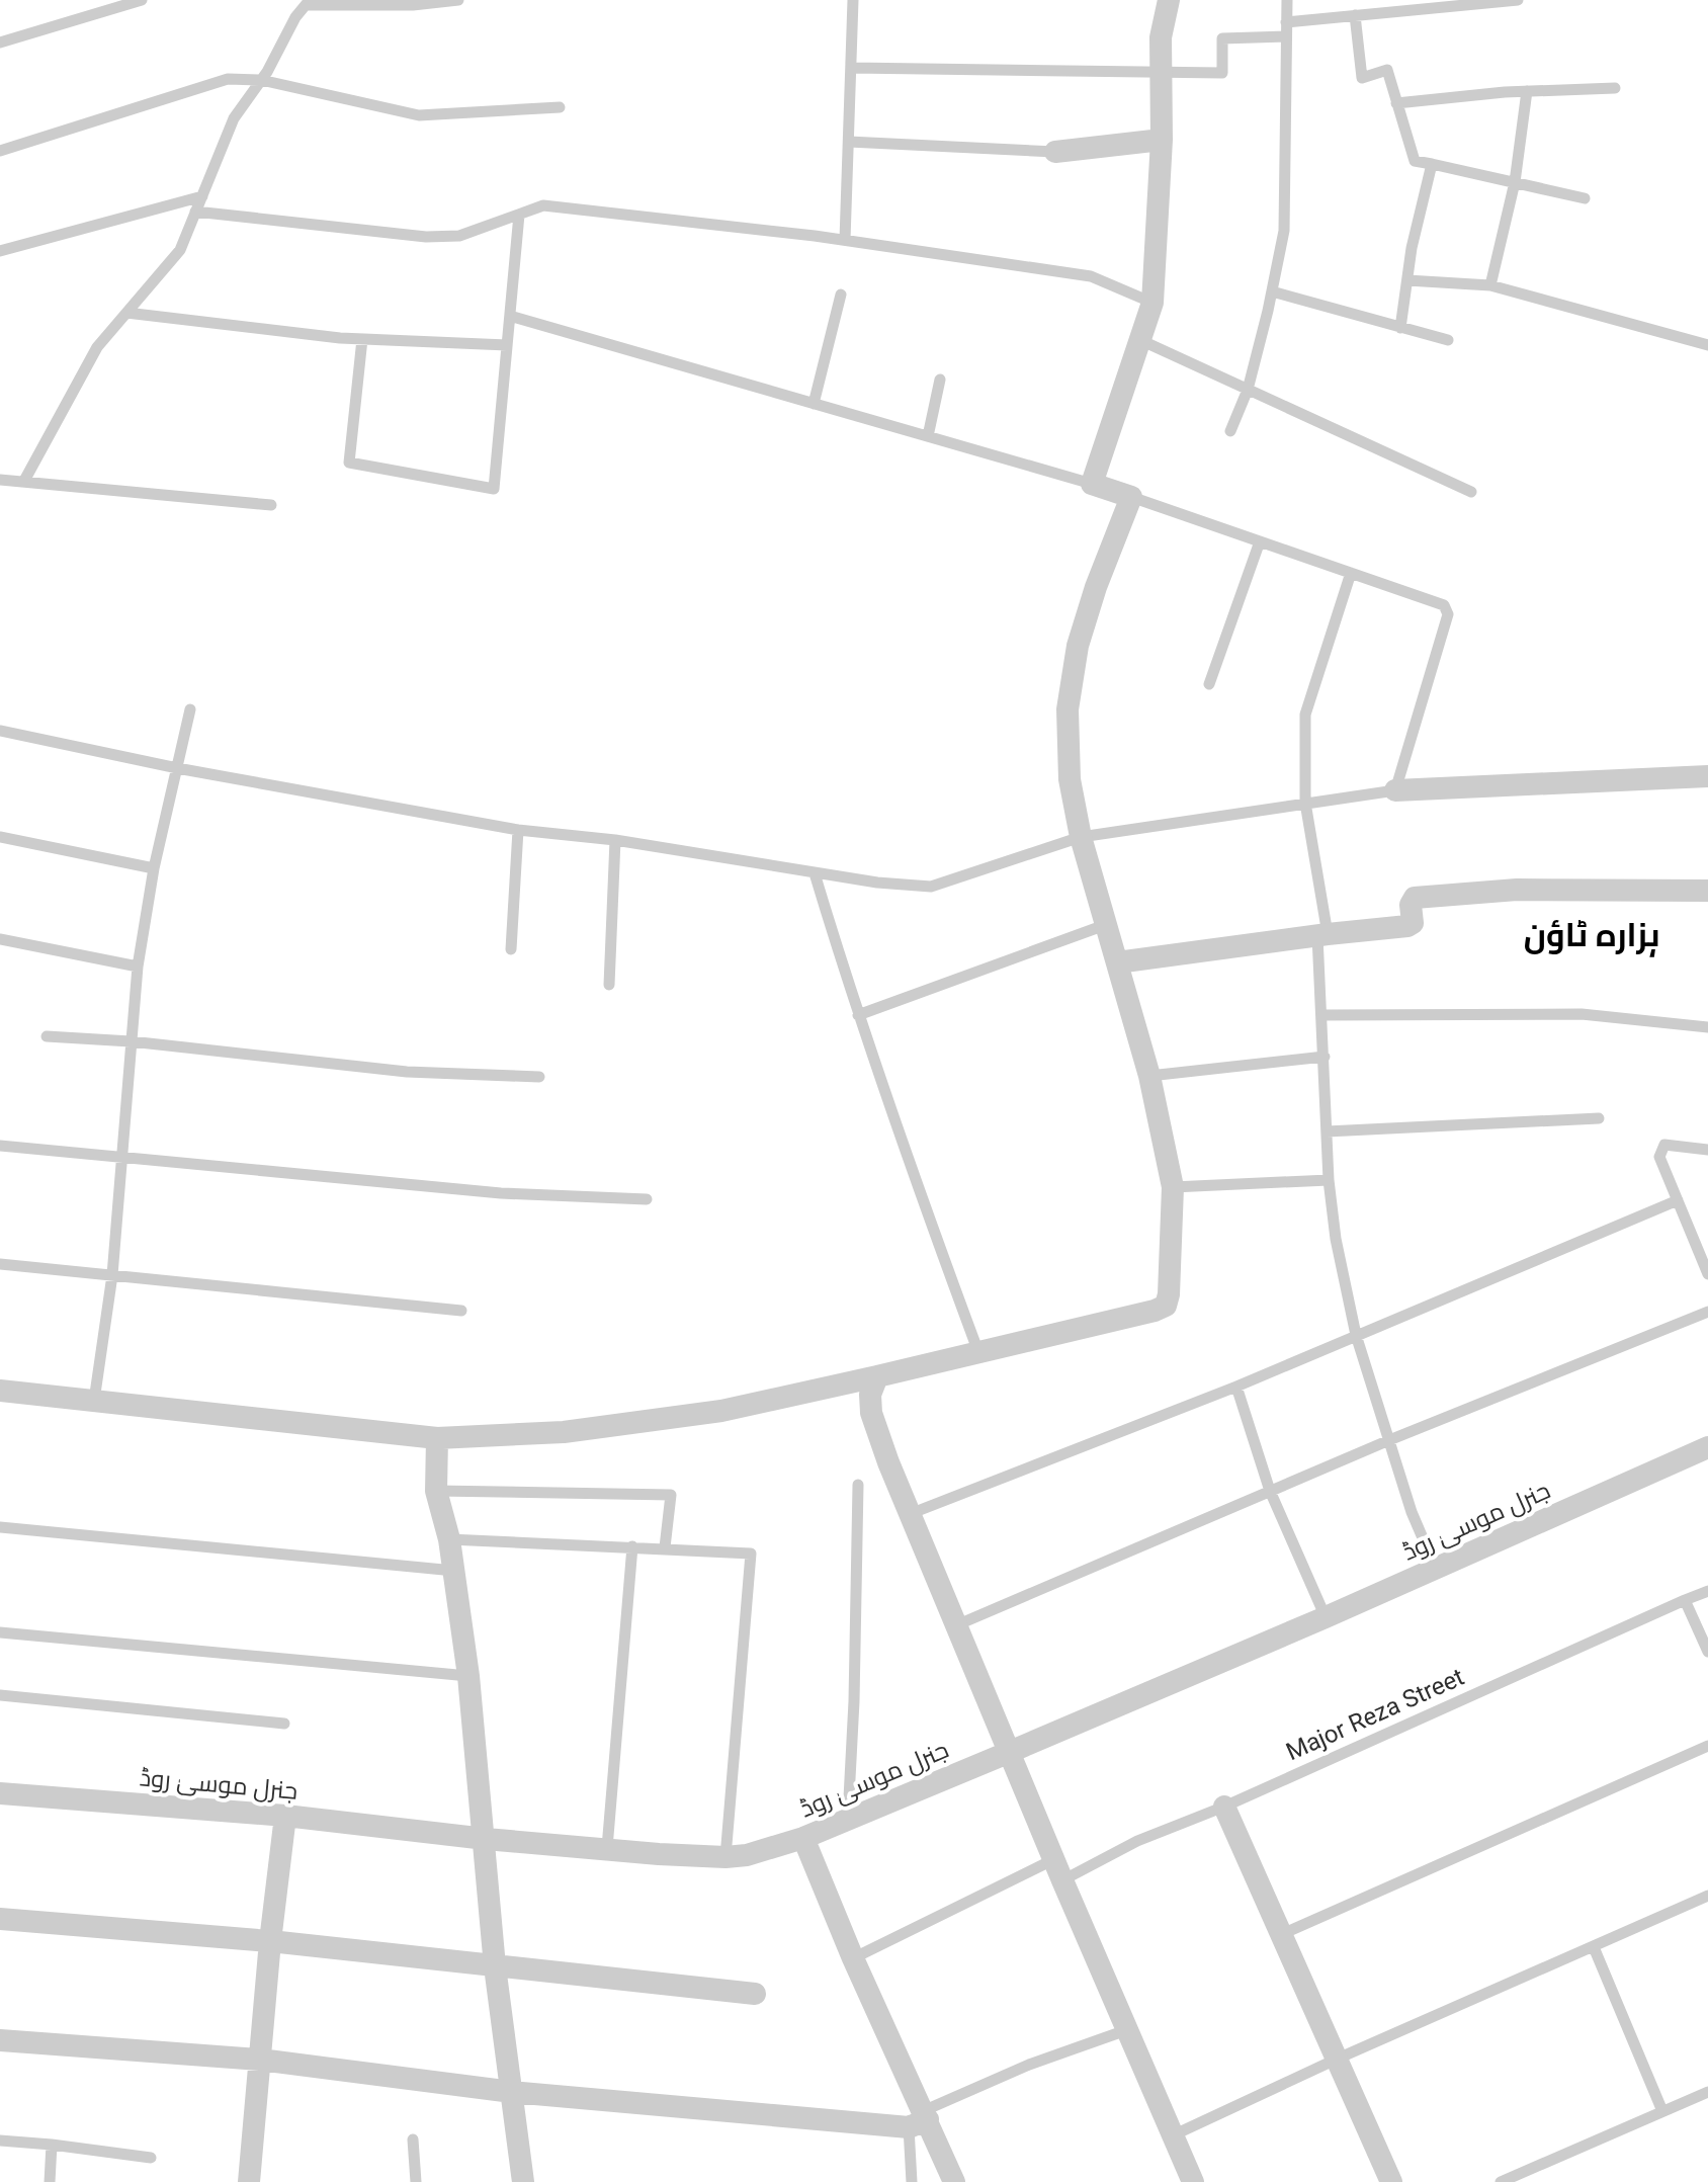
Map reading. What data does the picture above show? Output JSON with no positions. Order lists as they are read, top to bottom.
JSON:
{
  "streets": {
    "street": ["جنرل موسیٰ روڈ"],
    "lane": ["Major Reza Street"]
  },
  "districts": ["ہزارہ ٹاؤن"]
}
